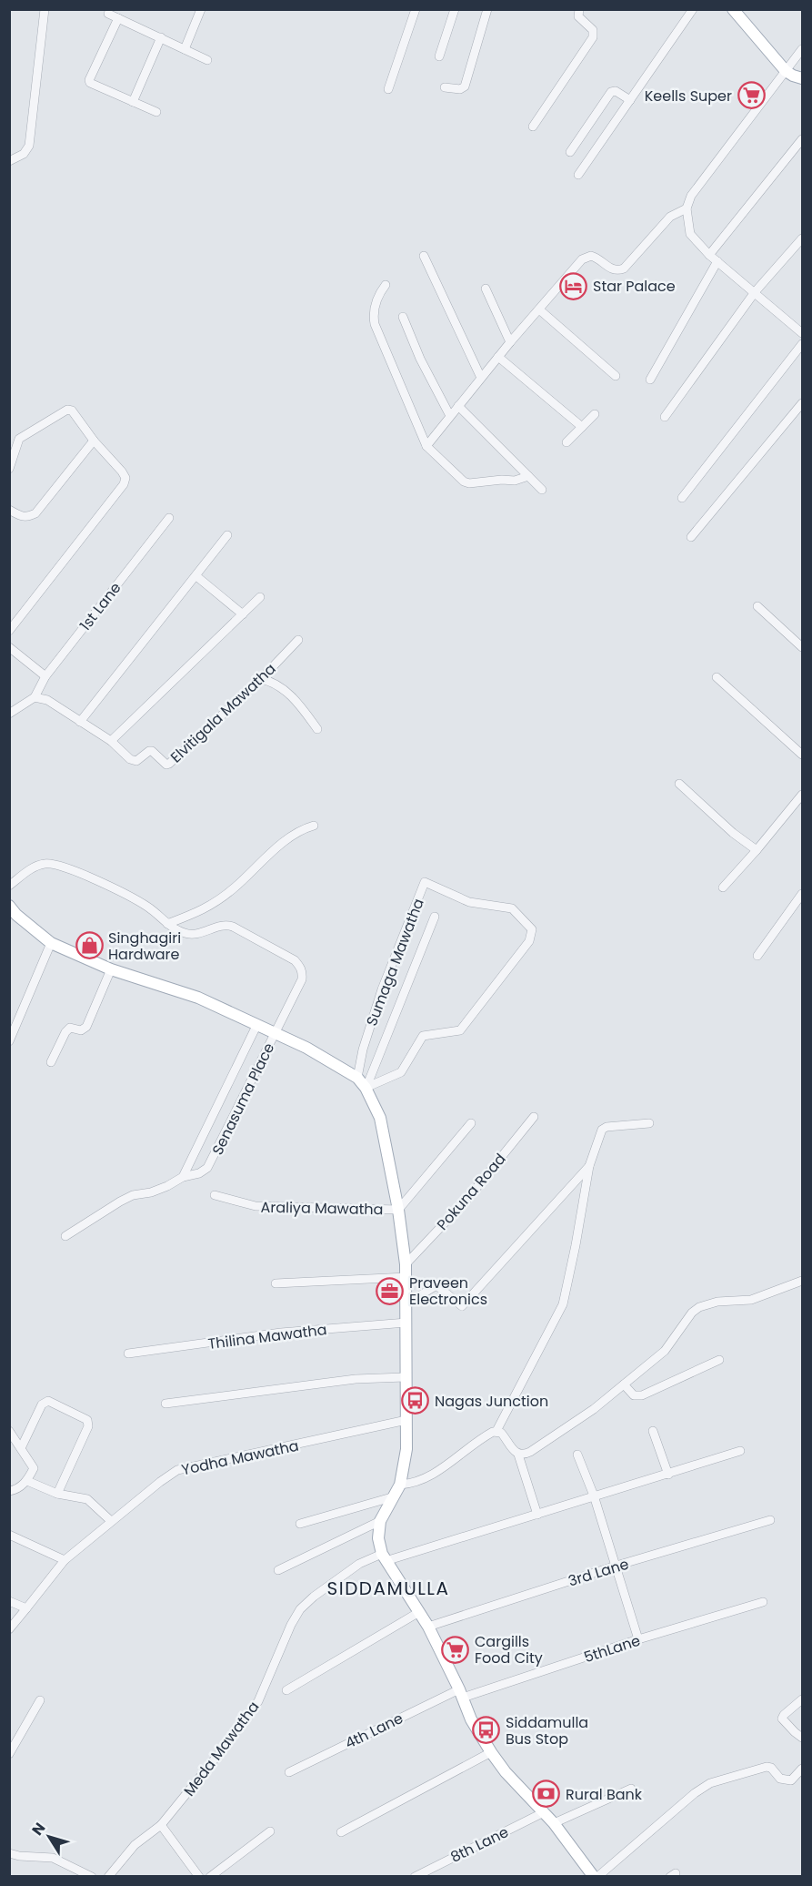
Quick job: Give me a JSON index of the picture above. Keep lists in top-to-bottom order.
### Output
{
  "streets": {
    "street": [
      "1st Lane",
      "Elvitigala Mawatha",
      "Sumaga Mawatha",
      "Senasuma Place",
      "Pokuna Road",
      "Araliya Mawatha",
      "Thilina Mawatha",
      "Yodha Mawatha",
      "3rd Lane",
      "5thLane",
      "4th Lane",
      "Meda Mawatha",
      "8th Lane"
    ]
  },
  "crossings": [
    ["1st Lane", "Elvitigala Mawatha"],
    ["5thLane", "4th Lane"]
  ],
  "districts": ["SIDDAMULLA"],
  "places": {
    "supermarket": ["Keells Super", "Cargills Food City"],
    "hotel": ["Star Palace"],
    "shop": ["Singhagiri Hardware"],
    "office": ["Praveen Electronics"],
    "bus stop": ["Nagas Junction", "Siddamulla Bus Stop"],
    "bank": ["Rural Bank"]
  },
  "north": "top left"
}
